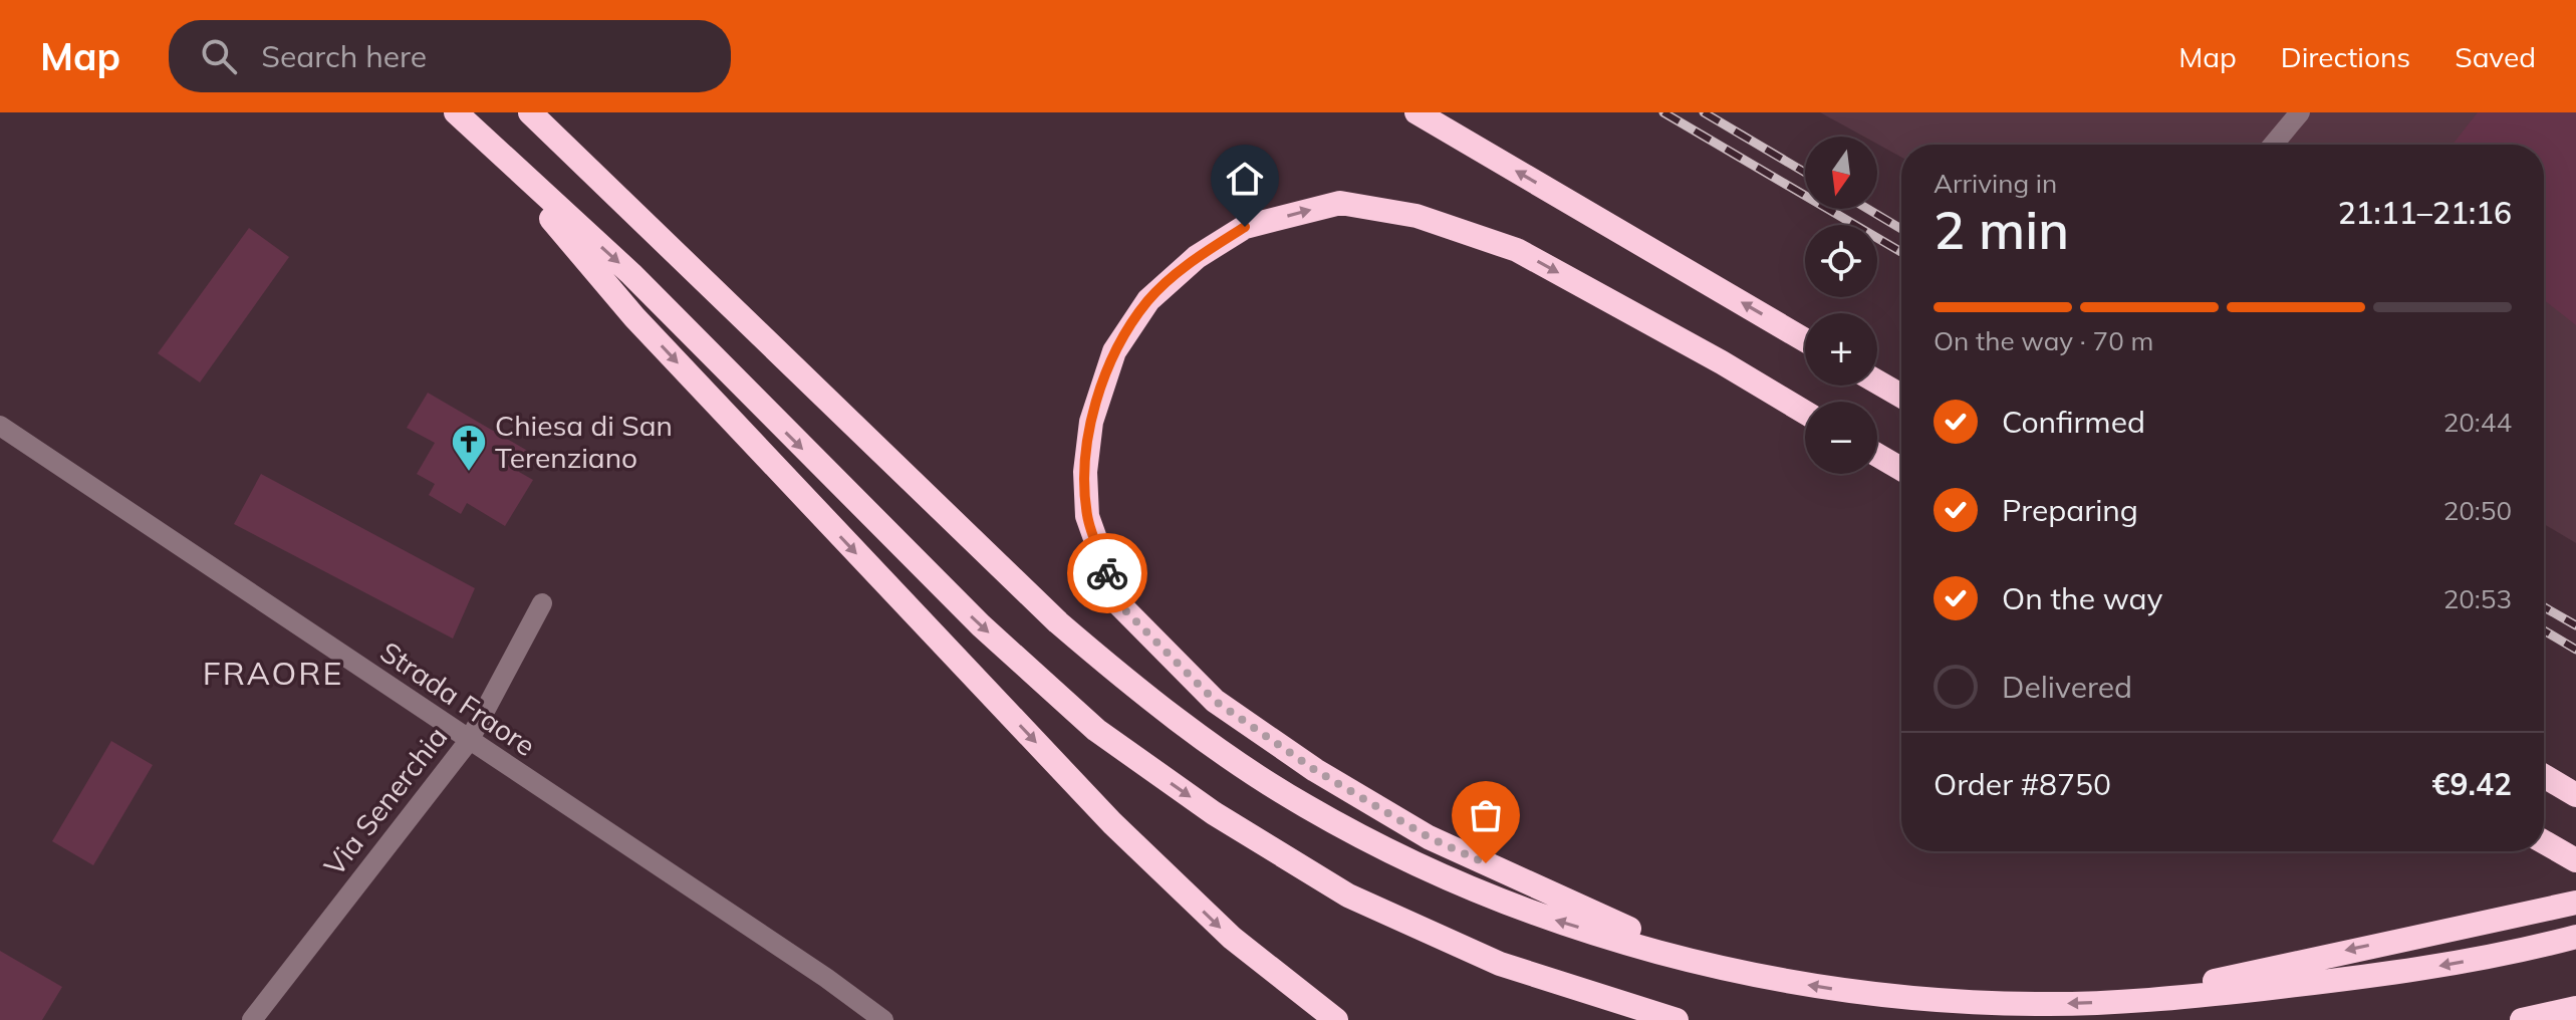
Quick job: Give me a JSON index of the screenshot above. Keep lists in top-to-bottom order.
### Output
{
  "streets": {
    "street": ["Strada Fraore", "Via Senerchia"]
  },
  "crossings": [
    ["Strada Fraore", "Via Senerchia"]
  ],
  "districts": ["FRAORE"],
  "places": {
    "church": ["Chiesa di San Terenziano"]
  },
  "north": "bottom",
  "page": {
    "header": "Map",
    "search": "Search here",
    "nav": ["Map", "Directions", "Saved"],
    "map_buttons": ["+", "−"],
    "heading": ["2 min", "Arriving in", "21:11–21:16"],
    "panel": ["Order #8750", "€9.42"],
    "bar": "On the way · 70 m",
    "list": [
      ["Confirmed", "20:44"],
      ["Preparing", "20:50"],
      ["On the way", "20:53"],
      "Delivered"
    ]
  }
}
